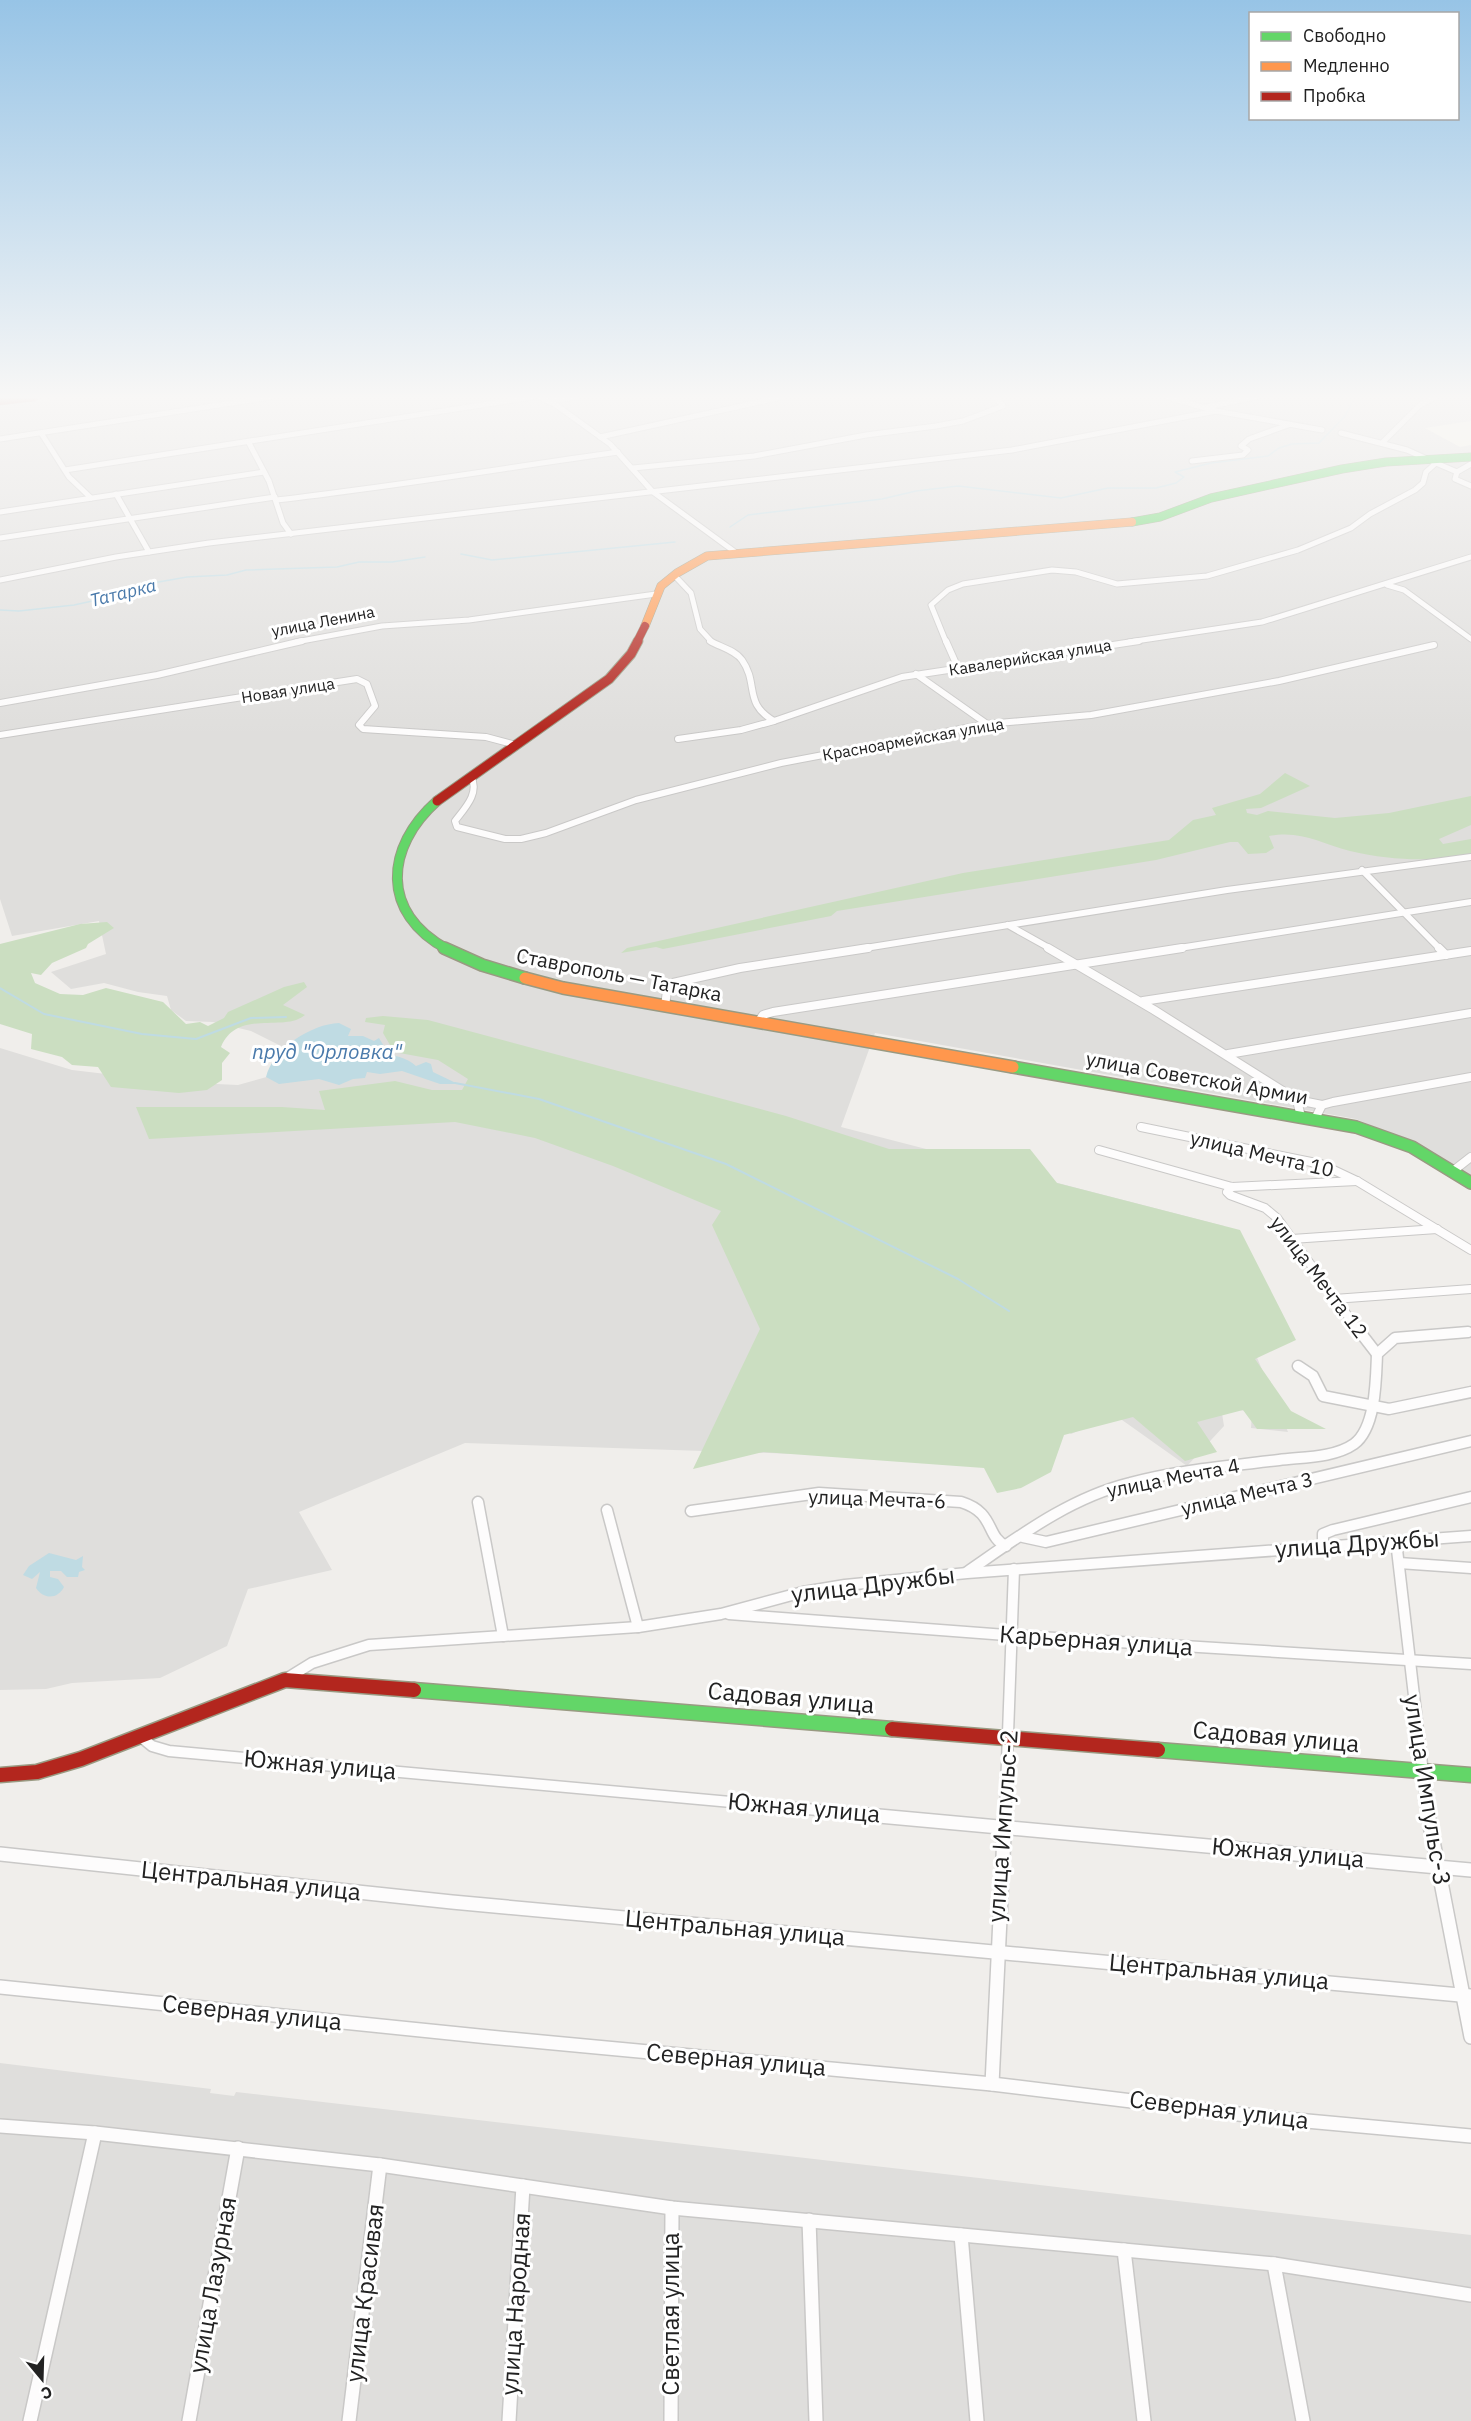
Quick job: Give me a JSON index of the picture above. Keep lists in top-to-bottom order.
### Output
{
  "streets": {
    "main road": ["Ставрополь — Татарка", "улица Советской Армии", "Садовая улица"],
    "street": [
      "улица Ленина",
      "Кавалерийская улица",
      "Новая улица",
      "Красноармейская улица",
      "улица Мечта 10",
      "улица Мечта 12",
      "улица Мечта 4",
      "улица Мечта 3",
      "улица Мечта-6",
      "улица Дружбы",
      "Карьерная улица",
      "Южная улица",
      "улица Импульс-3",
      "улица Импульс-2",
      "Центральная улица",
      "Северная улица",
      "улица Лазурная",
      "улица Красивая",
      "улица Народная",
      "Светлая улица"
    ]
  },
  "crossings": [
    ["улица Ленина", "Ставрополь — Татарка"],
    ["Новая улица", "Ставрополь — Татарка"],
    ["Красноармейская улица", "Ставрополь — Татарка"],
    ["Ставрополь — Татарка", "улица Советской Армии"],
    ["улица Мечта 12", "улица Мечта 4"],
    ["улица Мечта 4", "улица Мечта 3"],
    ["улица Мечта 4", "улица Мечта-6"],
    ["улица Мечта 4", "улица Дружбы"],
    ["улица Дружбы", "Карьерная улица"],
    ["улица Дружбы", "Садовая улица"],
    ["улица Дружбы", "улица Импульс-3"],
    ["улица Дружбы", "улица Импульс-2"],
    ["Карьерная улица", "улица Импульс-3"],
    ["Карьерная улица", "улица Импульс-2"],
    ["Садовая улица", "Южная улица"],
    ["Садовая улица", "улица Импульс-3"],
    ["Садовая улица", "улица Импульс-2"],
    ["Южная улица", "улица Импульс-3"],
    ["Южная улица", "улица Импульс-2"],
    ["улица Импульс-3", "Центральная улица"],
    ["улица Импульс-2", "Центральная улица"],
    ["улица Импульс-2", "Северная улица"]
  ],
  "water": ["Татарка", "пруд \"Орловка\""],
  "legend": ["Свободно", "Медленно", "Пробка"],
  "north": "bottom"
}
